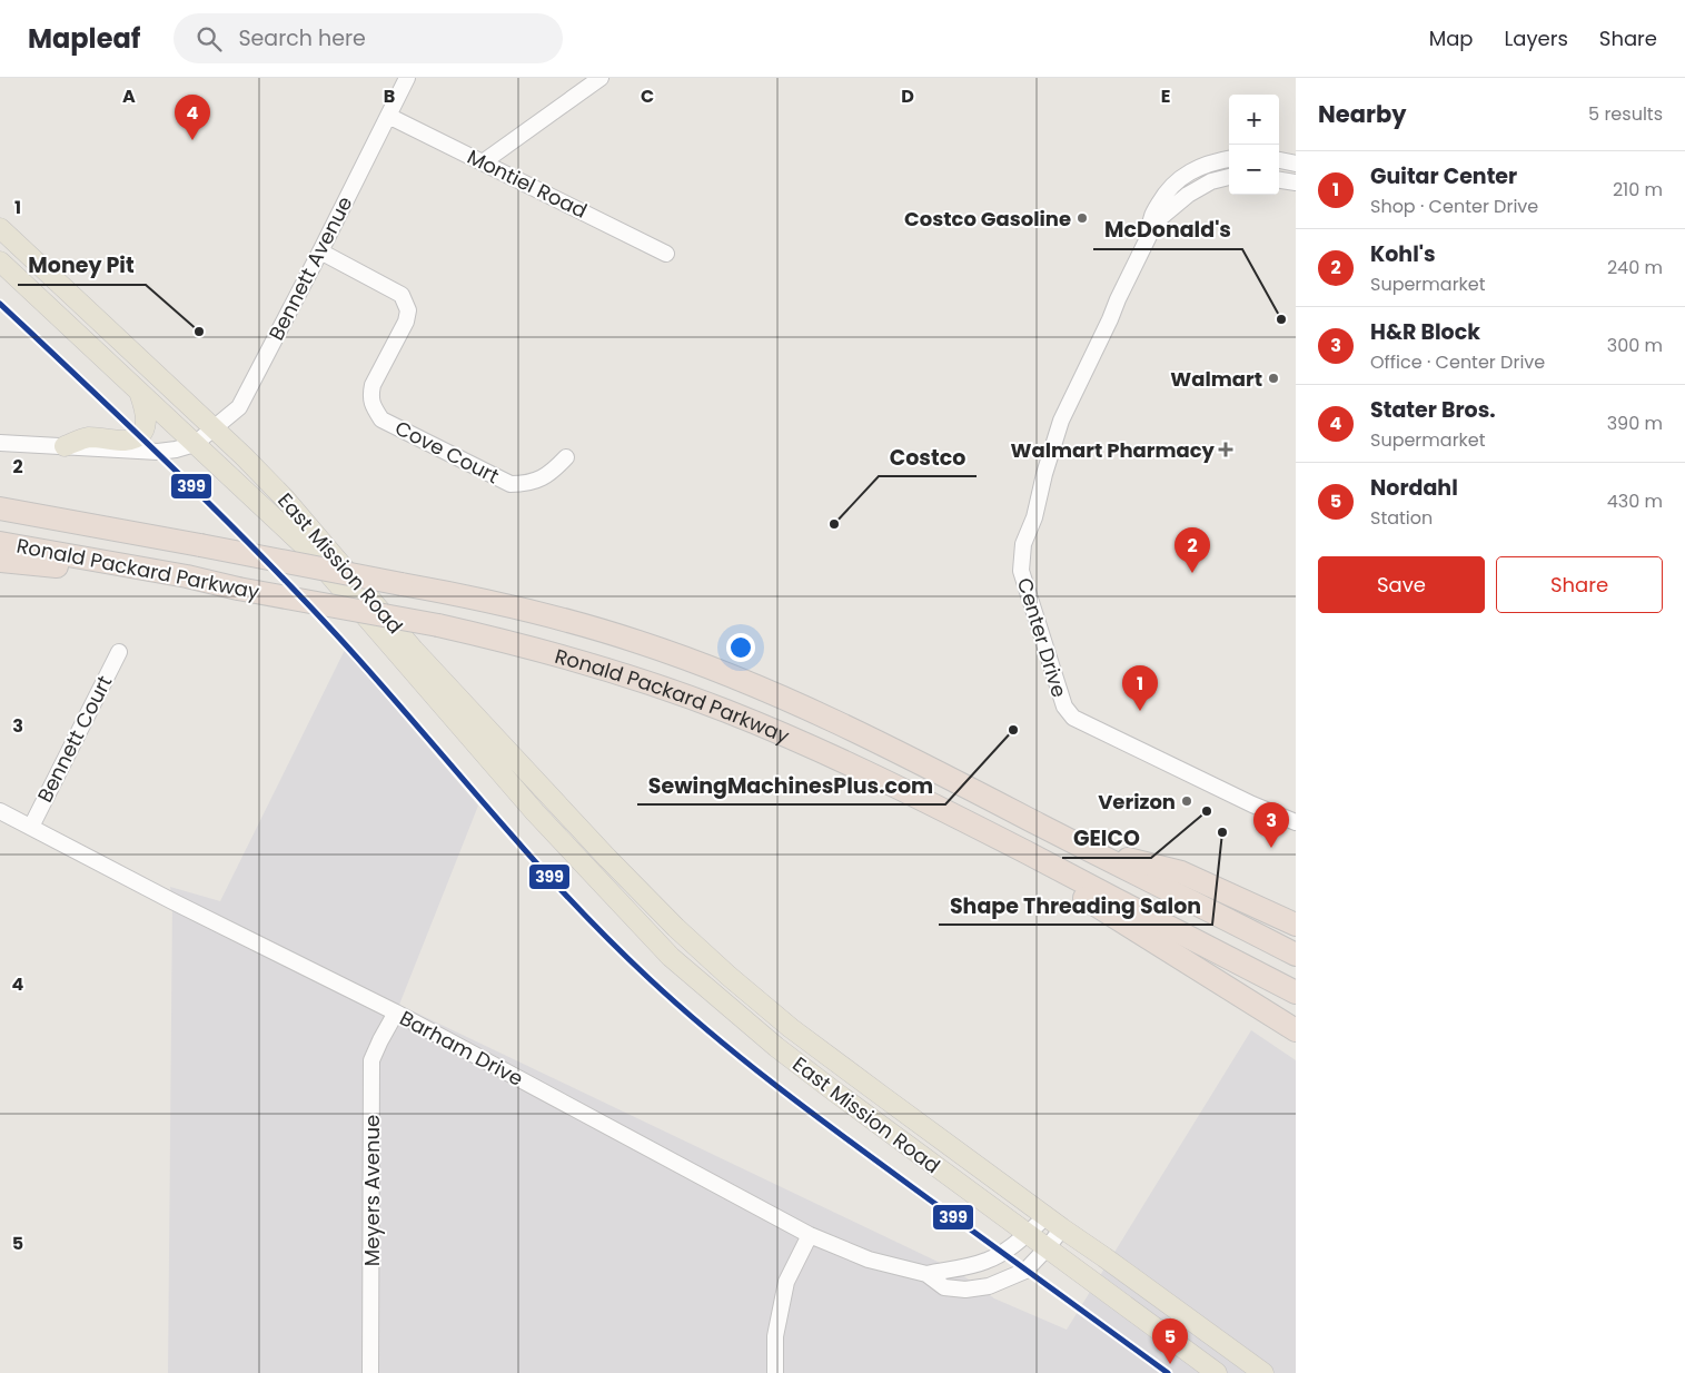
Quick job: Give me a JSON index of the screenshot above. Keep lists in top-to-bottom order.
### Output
{
  "streets": {
    "highway": ["Ronald Packard Parkway"],
    "main road": ["East Mission Road"],
    "street": [
      "Montiel Road",
      "Bennett Avenue",
      "Cove Court",
      "Center Drive",
      "Bennett Court",
      "Barham Drive",
      "Meyers Avenue"
    ]
  },
  "crossings": [
    ["Montiel Road", "Bennett Avenue"],
    ["Bennett Avenue", "Cove Court"],
    ["Bennett Avenue", "East Mission Road"],
    ["East Mission Road", "Barham Drive"],
    ["Bennett Court", "Barham Drive"],
    ["Barham Drive", "Meyers Avenue"]
  ],
  "places": {
    "other": [
      "Costco Gasoline",
      "McDonald's",
      "Money Pit",
      "Walmart",
      "Costco",
      "SewingMachinesPlus.com",
      "Verizon",
      "GEICO",
      "Shape Threading Salon"
    ],
    "health": ["Walmart Pharmacy"]
  },
  "lines": ["transit line 399"],
  "page": {
    "header": "Mapleaf",
    "search": "Search here",
    "nav": ["Map", "Layers", "Share"],
    "heading": ["Nearby", "5 results"],
    "map_buttons": ["+", "−"],
    "pins": [
      "4",
      "2",
      "1",
      "3",
      "5"
    ],
    "list": [
      {
        "mark": "1",
        "name": "Guitar Center",
        "note": "Shop · Center Drive",
        "value": "210 m"
      },
      {
        "mark": "2",
        "name": "Kohl's",
        "note": "Supermarket",
        "value": "240 m"
      },
      {
        "mark": "3",
        "name": "H&R Block",
        "note": "Office · Center Drive",
        "value": "300 m"
      },
      {
        "mark": "4",
        "name": "Stater Bros.",
        "note": "Supermarket",
        "value": "390 m"
      },
      {
        "mark": "5",
        "name": "Nordahl",
        "note": "Station",
        "value": "430 m"
      }
    ],
    "buttons": ["Save", "Share"]
  },
  "grid": {
    "columns": [
      "A",
      "B",
      "C",
      "D",
      "E"
    ],
    "rows": [
      "1",
      "2",
      "3",
      "4",
      "5"
    ]
  }
}
